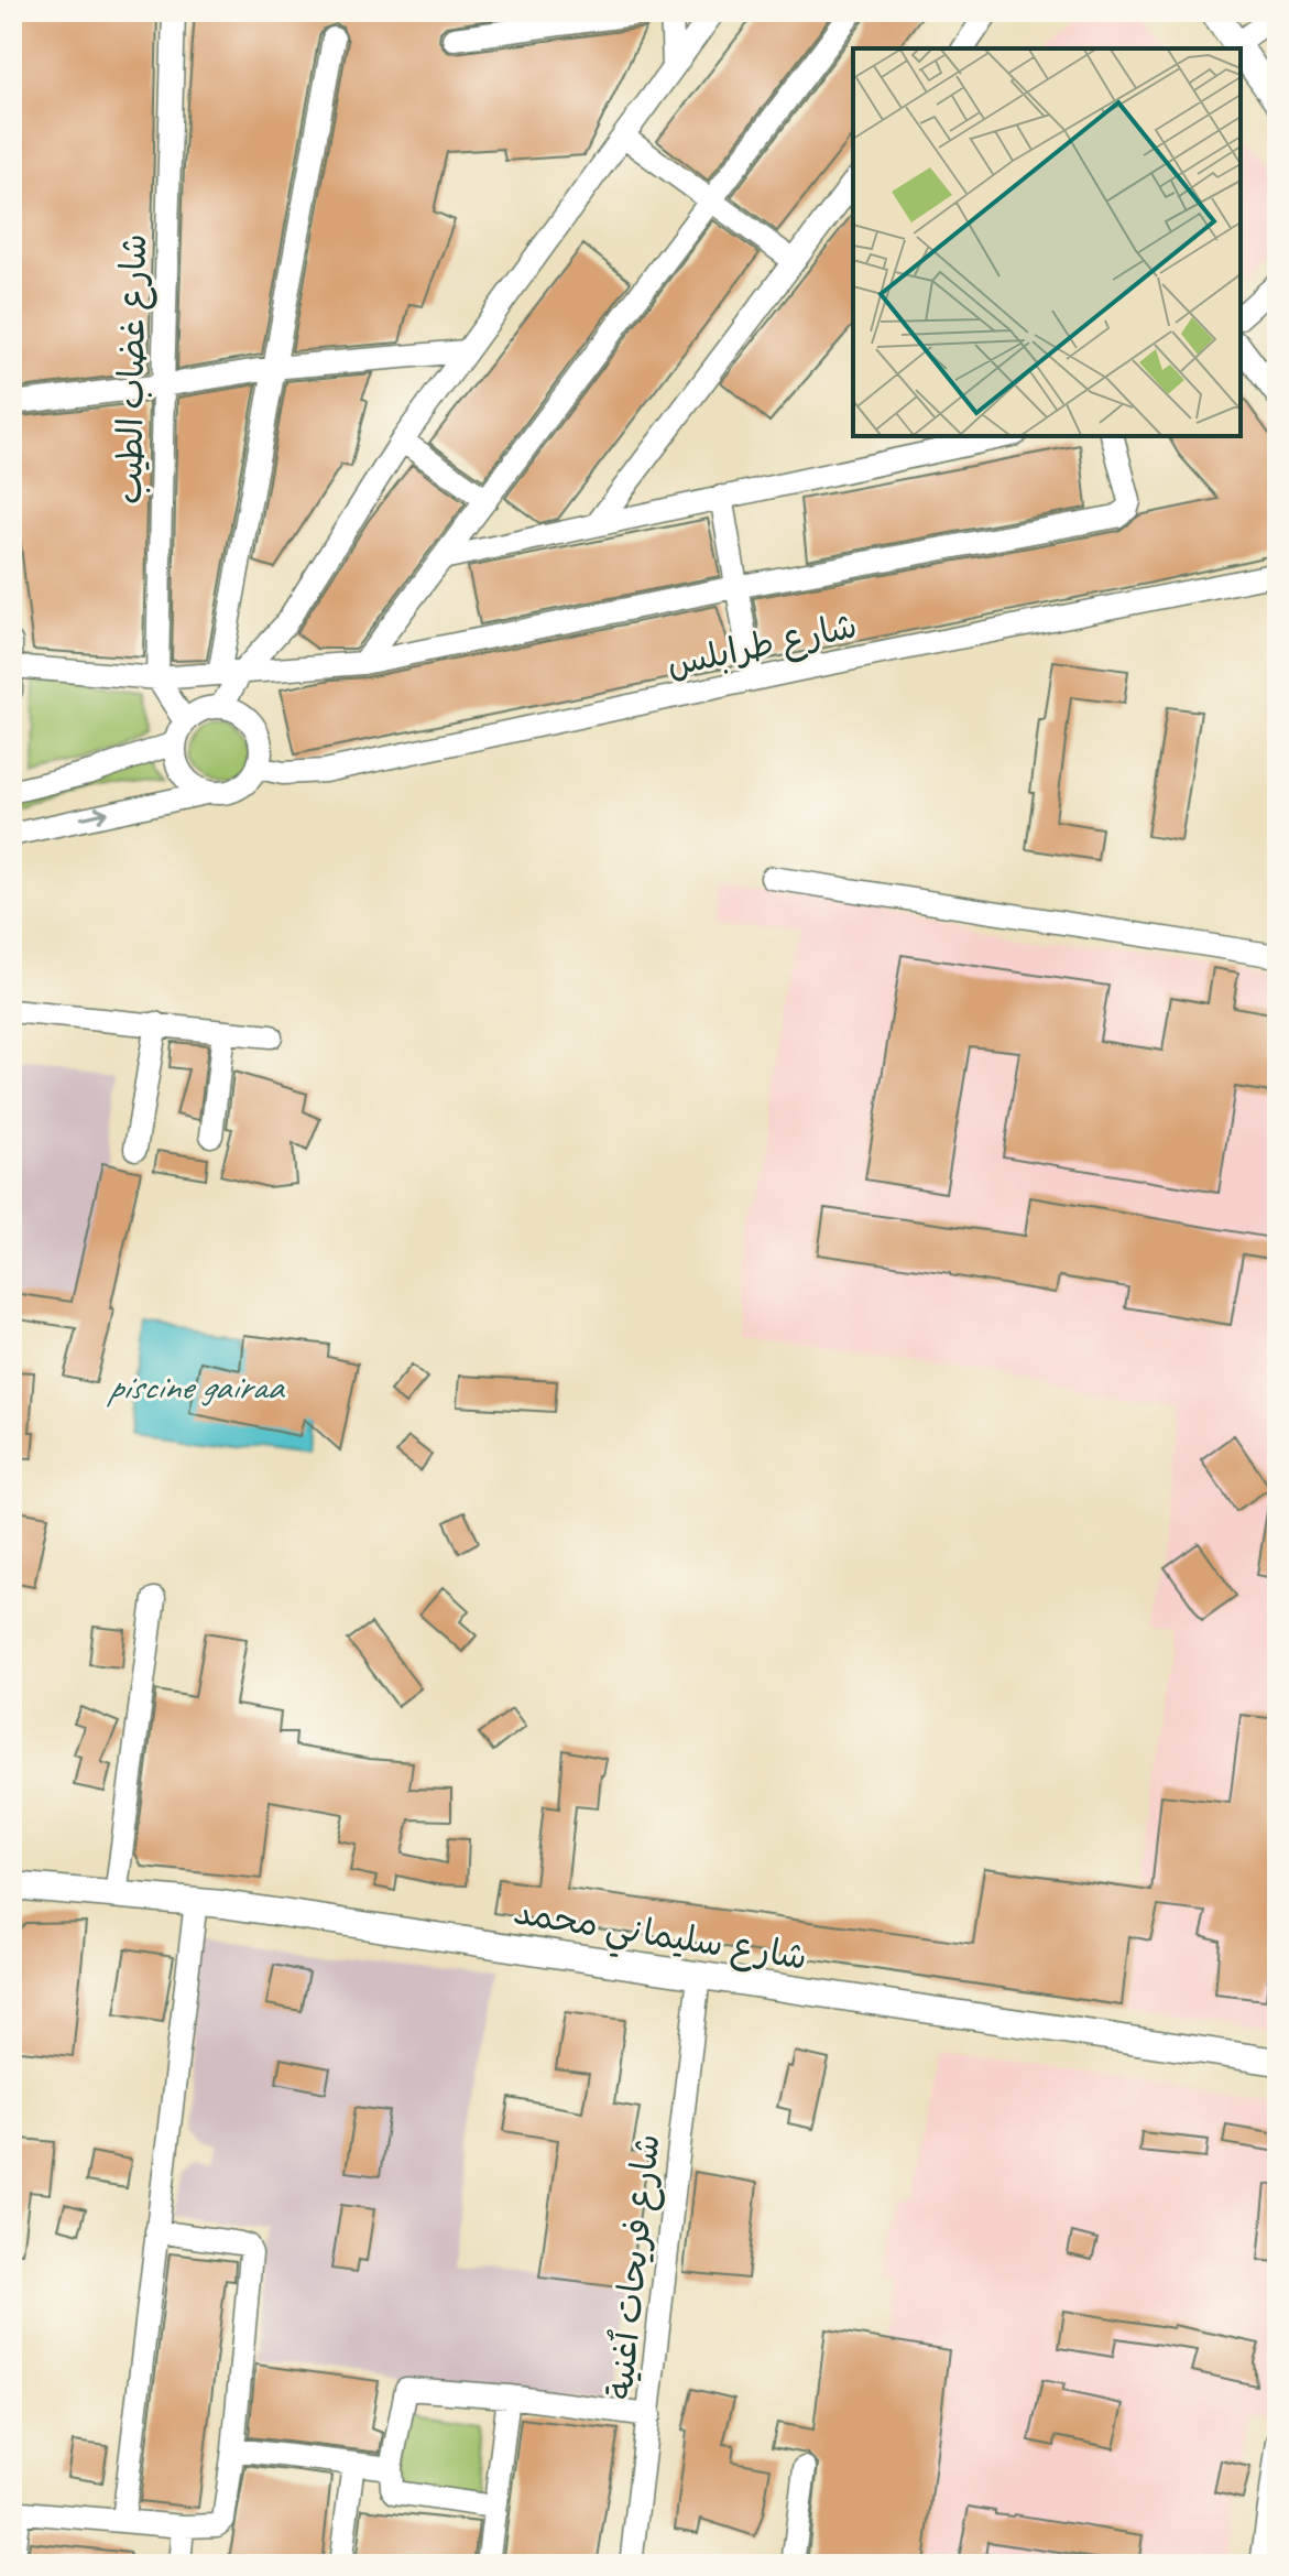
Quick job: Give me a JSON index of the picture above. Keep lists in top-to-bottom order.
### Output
{
  "streets": {
    "street": [
      "شارع غضاب الطيب",
      "شارع طرابلس",
      "شارع سليماني محمد",
      "شارع فريحات ٱغنية"
    ]
  },
  "crossings": [
    ["شارع سليماني محمد", "شارع فريحات ٱغنية"]
  ],
  "water": ["piscine gairaa"]
}
